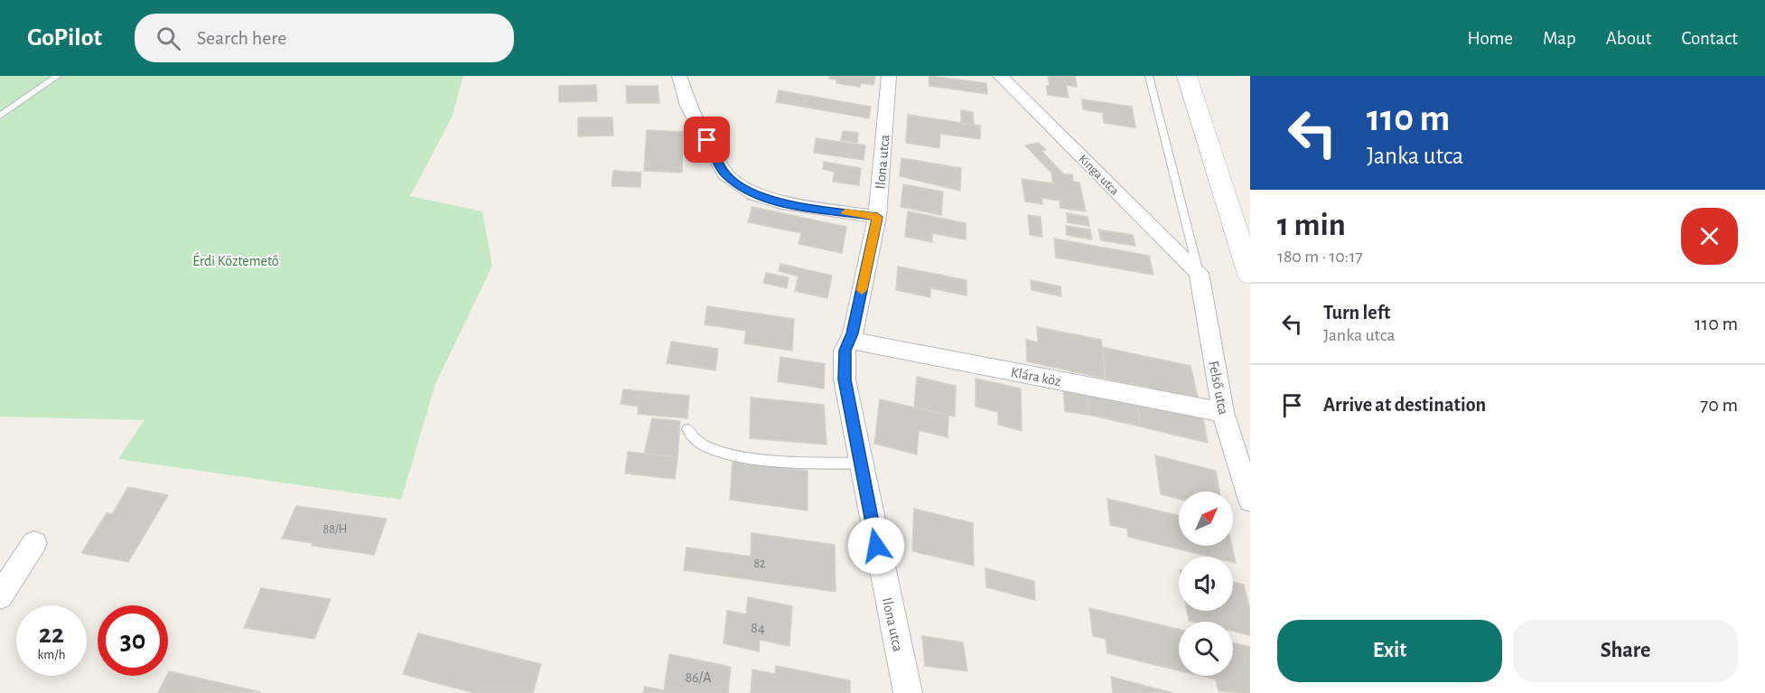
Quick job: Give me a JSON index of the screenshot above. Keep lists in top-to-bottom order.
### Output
{
  "streets": {
    "street": [
      "Ilona utca",
      "Kinga utca",
      "Klára köz",
      "Felső utca"
    ]
  },
  "crossings": [
    ["Ilona utca", "Klára köz"],
    ["Kinga utca", "Felső utca"],
    ["Klára köz", "Felső utca"]
  ],
  "parks": ["Érdi Köztemető"],
  "house_numbers": [
    "88/H",
    "82",
    "84",
    "86/A"
  ],
  "north": "top right",
  "page": {
    "header": "GoPilot",
    "search": "Search here",
    "nav": [
      "Home",
      "Map",
      "About",
      "Contact"
    ],
    "turn": ["110 m", "Janka utca"],
    "heading": ["1 min", "180 m · 10:17"],
    "list": [
      {
        "name": "Turn left",
        "note": "Janka utca",
        "value": "110 m"
      },
      {
        "name": "Arrive at destination",
        "value": "70 m"
      }
    ],
    "speed": "22 km/h",
    "limit": "30",
    "buttons": ["Exit", "Share"]
  }
}
